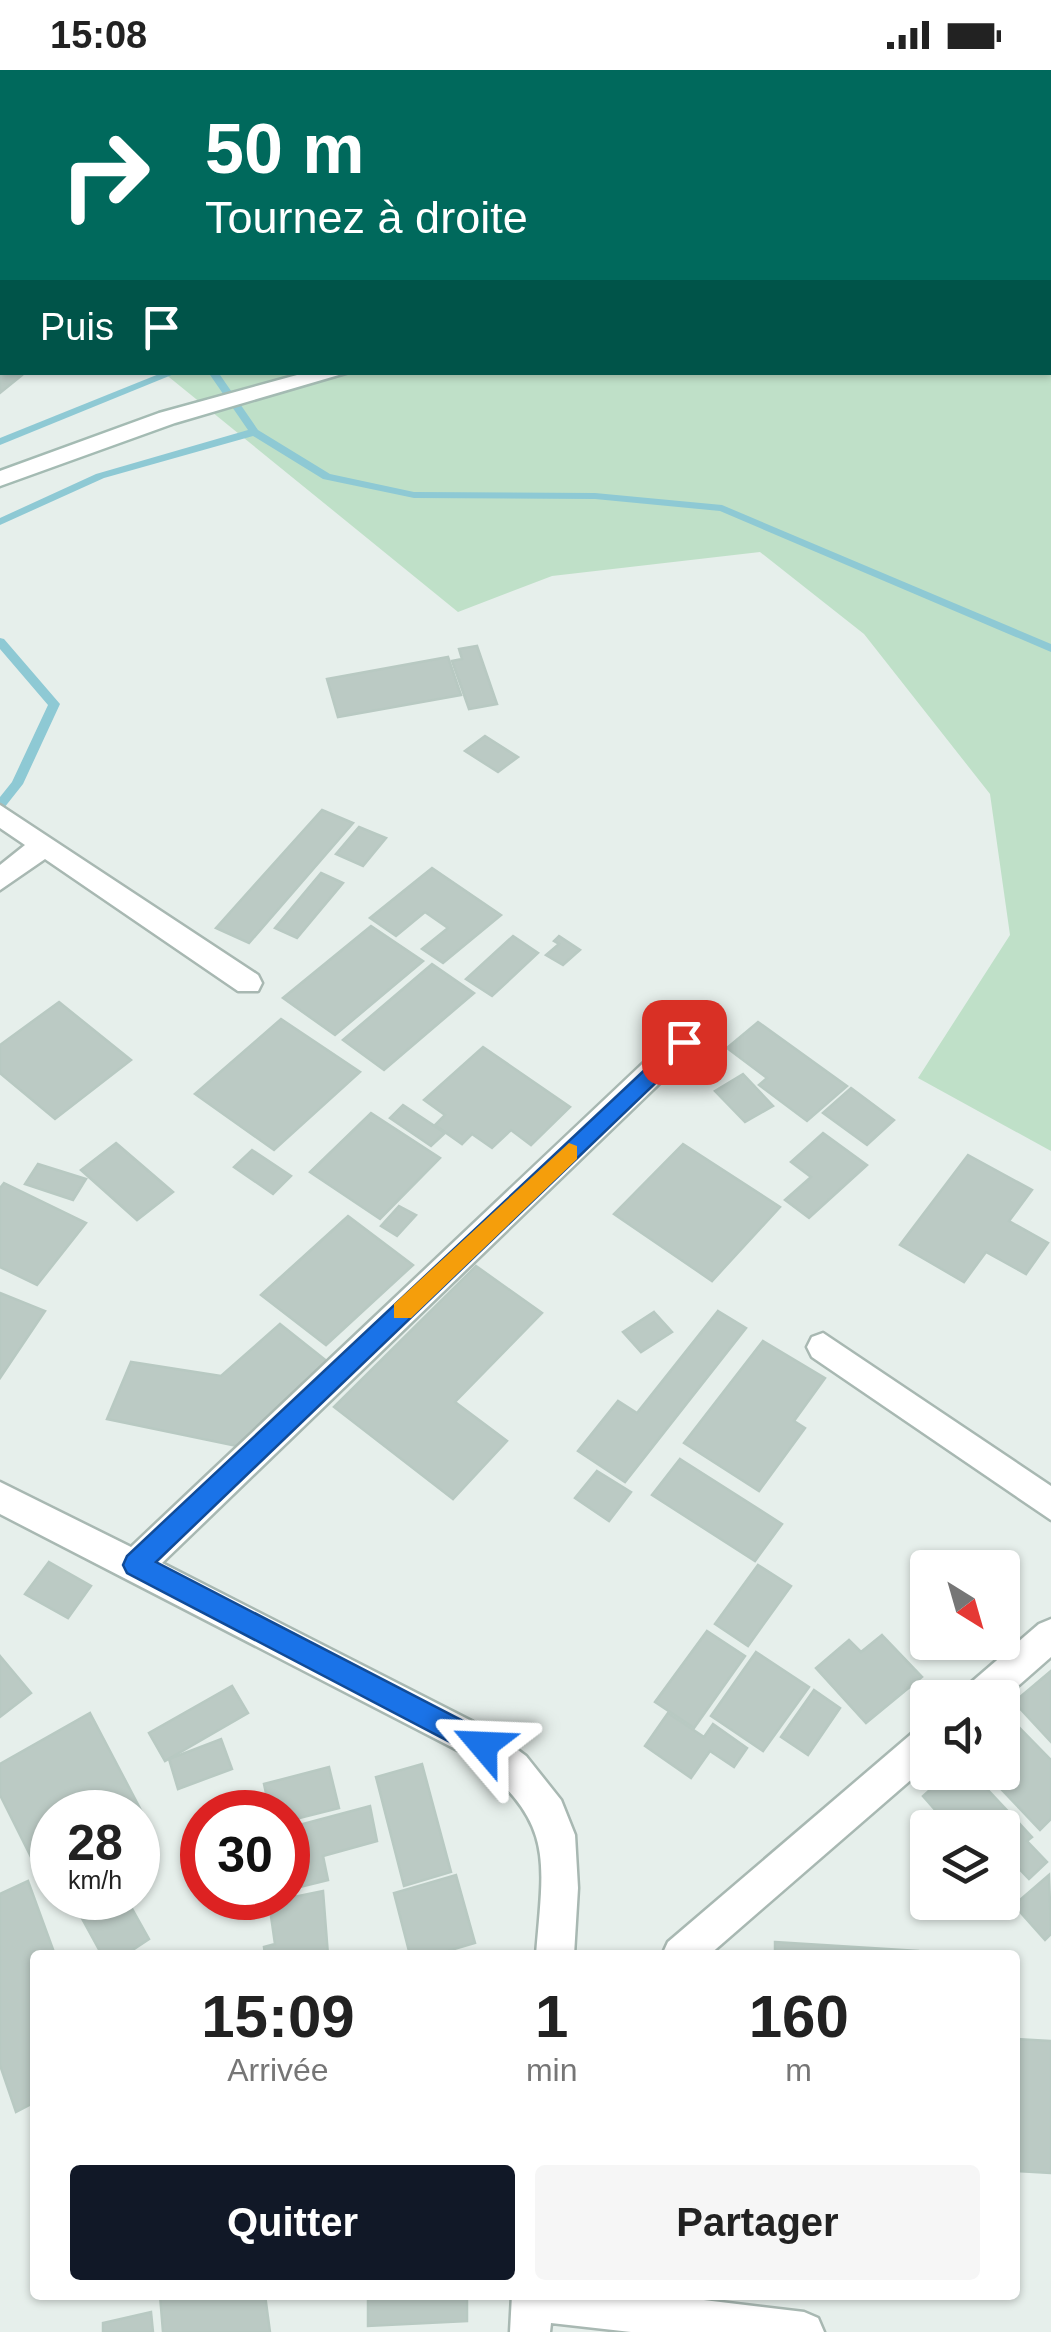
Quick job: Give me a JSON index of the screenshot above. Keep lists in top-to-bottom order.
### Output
{
  "north": "bottom right",
  "page": {
    "status": "15:08",
    "turn": ["50 m", "Tournez à droite"],
    "then": "Puis",
    "speed": "28 km/h",
    "limit": "30",
    "eta": [
      "15:09",
      "Arrivée",
      "1",
      "min",
      "160",
      "m"
    ],
    "buttons": ["Quitter", "Partager"]
  }
}
